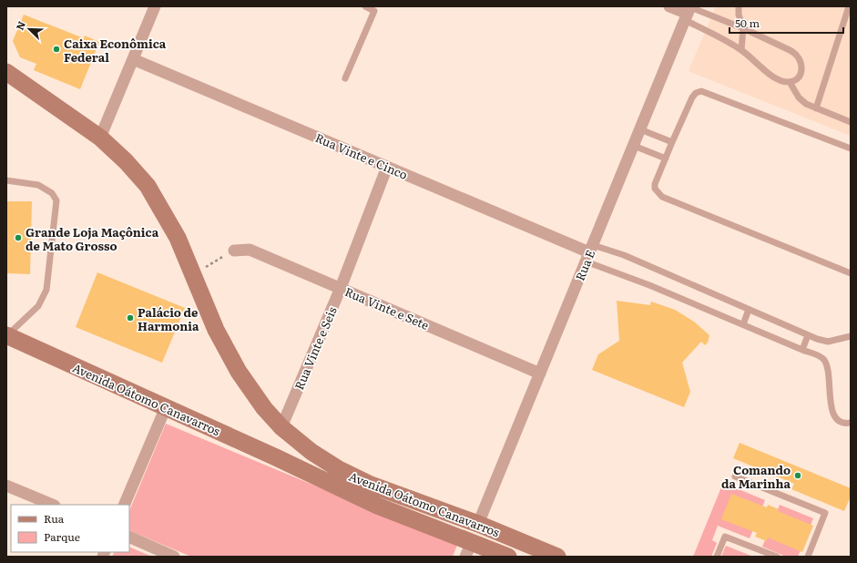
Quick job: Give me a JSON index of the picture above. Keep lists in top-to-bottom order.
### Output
{
  "streets": {
    "main road": ["Avenida Oátomo Canavarros"],
    "street": [
      "Rua Vinte e Cinco",
      "Rua E",
      "Rua Vinte e Sete",
      "Rua Vinte e Seis"
    ]
  },
  "crossings": [
    ["Rua Vinte e Cinco", "Rua E"],
    ["Rua Vinte e Cinco", "Rua Vinte e Seis"],
    ["Rua E", "Rua Vinte e Sete"],
    ["Rua E", "Avenida Oátomo Canavarros"],
    ["Rua Vinte e Sete", "Rua Vinte e Seis"],
    ["Rua Vinte e Seis", "Avenida Oátomo Canavarros"]
  ],
  "places": [
    "Caixa Econômica Federal",
    "Grande Loja Maçônica de Mato Grosso",
    "Palácio de Harmonia",
    "Comando da Marinha"
  ],
  "legend": ["Rua", "Parque"],
  "scale_bar": "50 m",
  "north": "top left"
}
